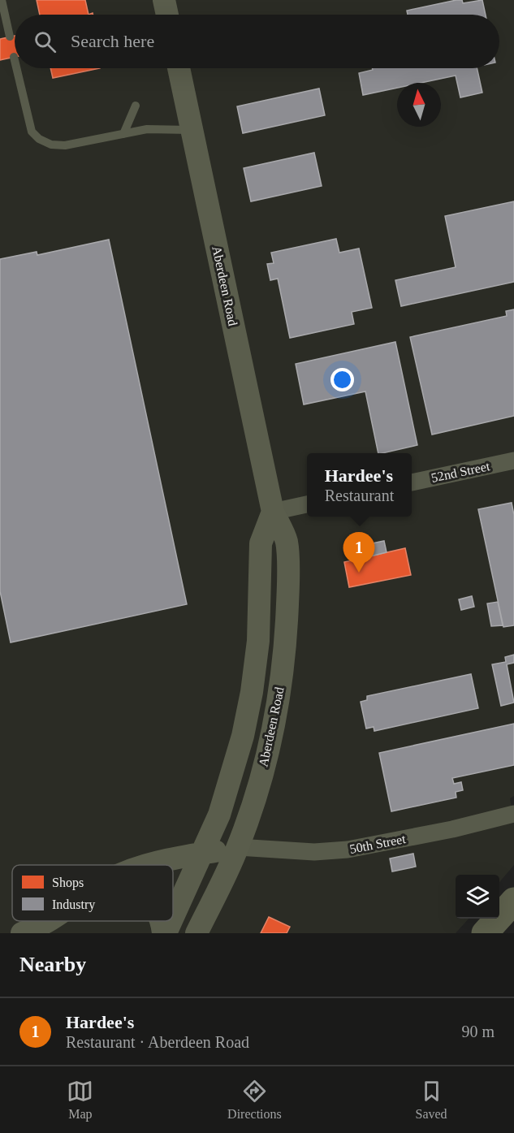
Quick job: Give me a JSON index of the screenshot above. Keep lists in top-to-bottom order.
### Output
{
  "streets": {
    "main road": ["Aberdeen Road"],
    "street": ["52nd Street", "50th Street"]
  },
  "crossings": [
    ["Aberdeen Road", "50th Street"]
  ],
  "legend": ["Shops", "Industry"],
  "north": "top",
  "page": {
    "search": "Search here",
    "popup": ["Hardee's", "Restaurant"],
    "pins": "1",
    "heading": "Nearby",
    "list": [
      {
        "mark": "1",
        "name": "Hardee's",
        "note": "Restaurant · Aberdeen Road",
        "value": "90 m"
      }
    ],
    "nav": ["Map", "Directions", "Saved"]
  }
}
